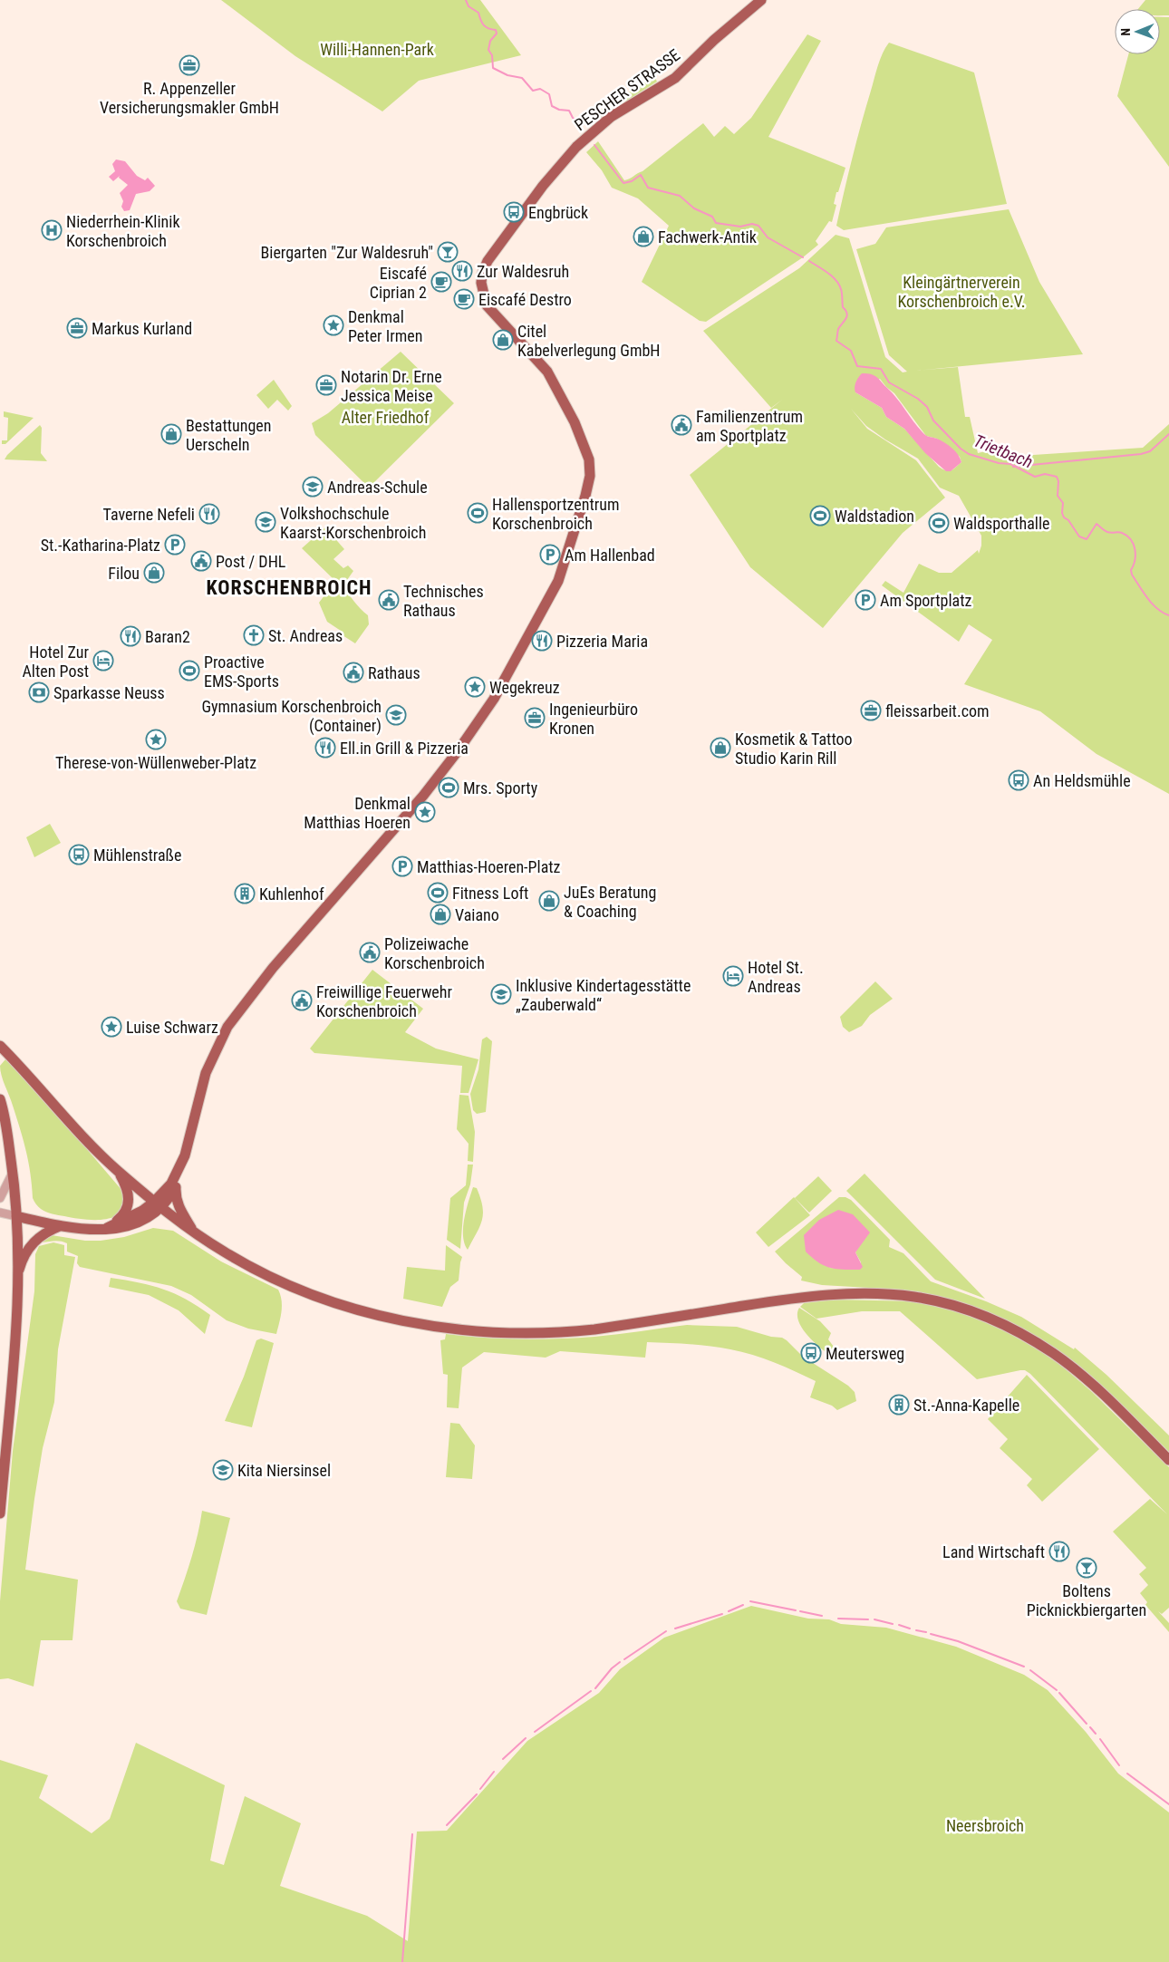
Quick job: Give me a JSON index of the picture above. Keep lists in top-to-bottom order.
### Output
{
  "streets": {
    "main road": ["PESCHER STRASSE"]
  },
  "districts": ["KORSCHENBROICH"],
  "water": ["Trietbach"],
  "parks": [
    "Willi-Hannen-Park",
    "Kleingärtnerverein Korschenbroich e.V.",
    "Alter Friedhof",
    "Neersbroich"
  ],
  "places": {
    "office": [
      "R. Appenzeller Versicherungsmakler GmbH",
      "Markus Kurland",
      "Notarin Dr. Erne Jessica Meise",
      "fleissarbeit.com",
      "Ingenieurbüro Kronen"
    ],
    "bus stop": [
      "Engbrück",
      "An Heldsmühle",
      "Mühlenstraße",
      "Meutersweg"
    ],
    "hospital": ["Niederrhein-Klinik Korschenbroich"],
    "shop": [
      "Fachwerk-Antik",
      "Citel Kabelverlegung GmbH",
      "Bestattungen Uerscheln",
      "Filou",
      "Kosmetik & Tattoo Studio Karin Rill",
      "JuEs Beratung & Coaching",
      "Vaiano"
    ],
    "bar": ["Biergarten \"Zur Waldesruh\"", "Boltens Picknickbiergarten"],
    "restaurant": [
      "Zur Waldesruh",
      "Taverne Nefeli",
      "Baran2",
      "Pizzeria Maria",
      "Ell.in Grill & Pizzeria",
      "Land Wirtschaft"
    ],
    "cafe": ["Eiscafé Ciprian 2", "Eiscafé Destro"],
    "place": [
      "Denkmal Peter Irmen",
      "Wegekreuz",
      "Therese-von-Wüllenweber-Platz",
      "Denkmal Matthias Hoeren",
      "Luise Schwarz"
    ],
    "public building": [
      "Familienzentrum am Sportplatz",
      "Post / DHL",
      "Technisches Rathaus",
      "Rathaus",
      "Polizeiwache Korschenbroich",
      "Freiwillige Feuerwehr Korschenbroich"
    ],
    "school or university": [
      "Andreas-Schule",
      "Volkshochschule Kaarst-Korschenbroich",
      "Gymnasium Korschenbroich (Container)",
      "Inklusive Kindertagesstätte „Zauberwald“",
      "Kita Niersinsel"
    ],
    "sports": [
      "Hallensportzentrum Korschenbroich",
      "Waldstadion",
      "Waldsporthalle",
      "Proactive EMS-Sports",
      "Mrs. Sporty",
      "Fitness Loft"
    ],
    "parking": [
      "St.-Katharina-Platz",
      "Am Hallenbad",
      "Am Sportplatz",
      "Matthias-Hoeren-Platz"
    ],
    "church": ["St. Andreas"],
    "hotel": ["Hotel Zur Alten Post", "Hotel St. Andreas"],
    "bank": ["Sparkasse Neuss"],
    "building": ["Kuhlenhof", "St.-Anna-Kapelle"]
  },
  "north": "left"
}
